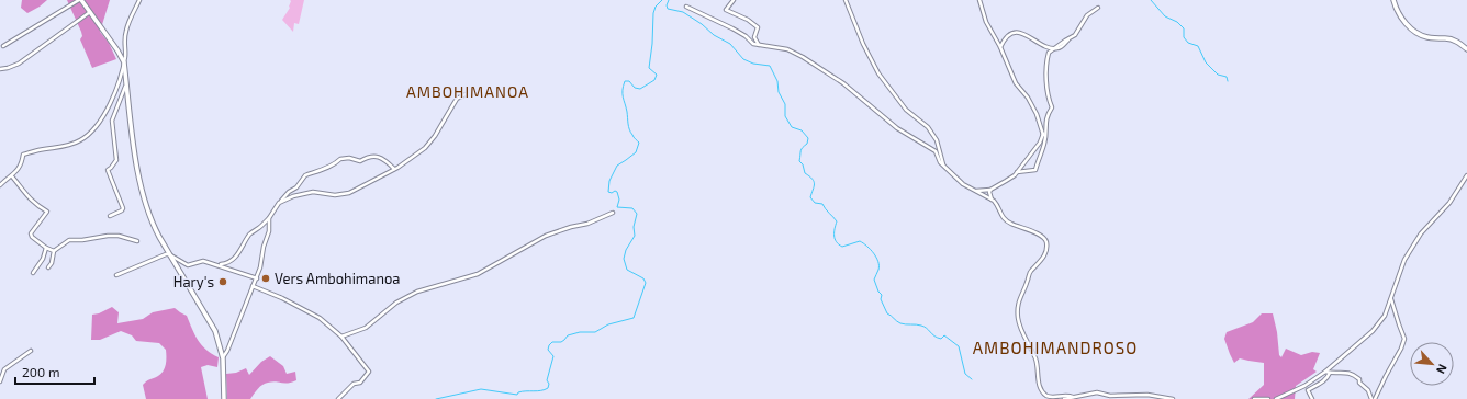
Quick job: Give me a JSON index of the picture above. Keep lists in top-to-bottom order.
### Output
{
  "districts": ["AMBOHIMANOA", "AMBOHIMANDROSO"],
  "places": ["Vers Ambohimanoa", "Hary's"],
  "scale_bar": "200 m",
  "north": "bottom right"
}
